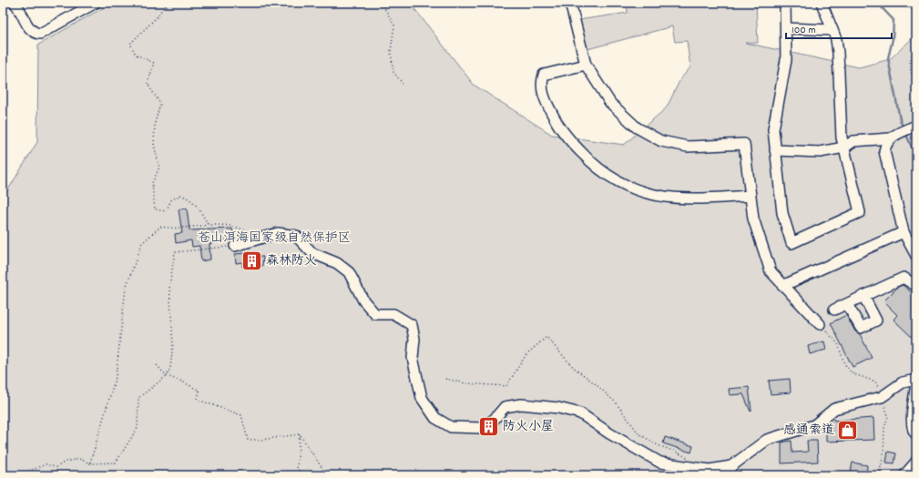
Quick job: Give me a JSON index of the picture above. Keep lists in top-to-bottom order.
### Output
{
  "parks": ["苍山洱海国家级自然保护区"],
  "places": {
    "building": ["森林防火", "防火小屋"],
    "shop": ["感通索道"]
  },
  "scale_bar": "100 m"
}
